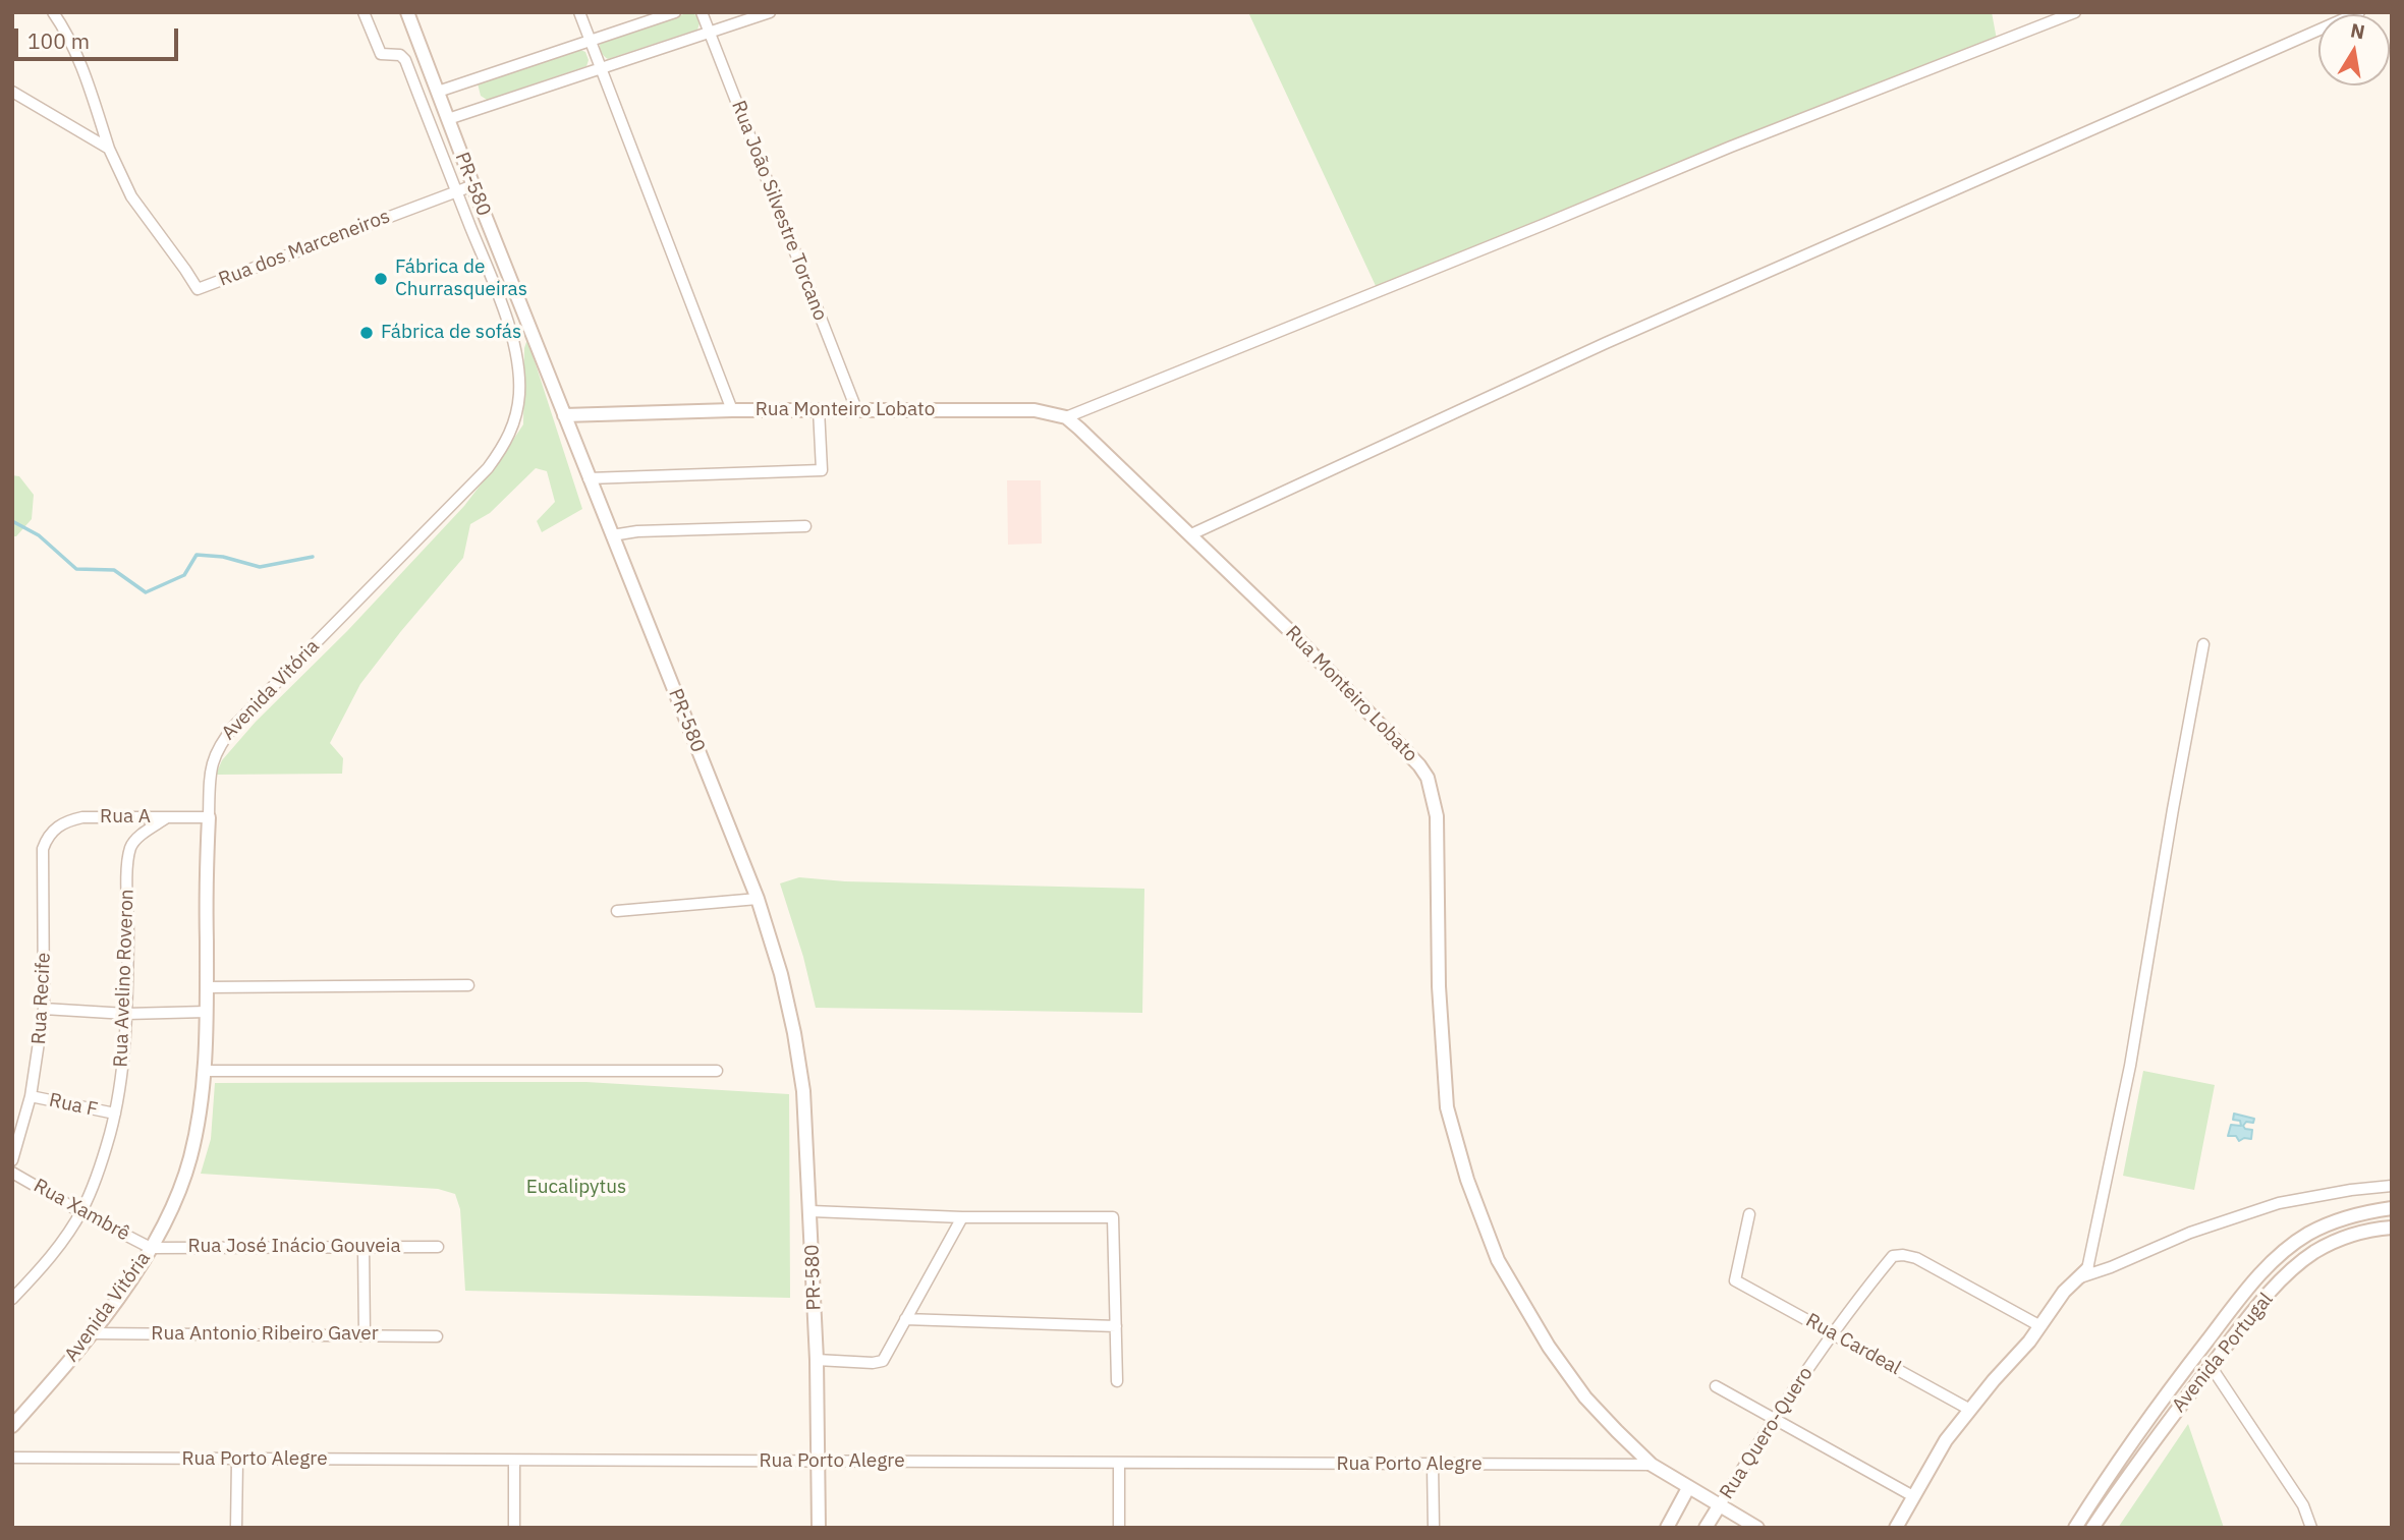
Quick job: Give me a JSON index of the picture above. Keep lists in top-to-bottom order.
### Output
{
  "streets": {
    "street": [
      "PR-580",
      "Rua João Silvestre Torcano",
      "Rua dos Marceneiros",
      "Rua Monteiro Lobato",
      "Avenida Vitória",
      "Rua A",
      "Rua Avelino Roveron",
      "Rua Recife",
      "Rua F",
      "Rua Xambrê",
      "Rua José Inácio Gouveia",
      "Rua Antonio Ribeiro Gaver",
      "Rua Cardeal",
      "Avenida Portugal",
      "Rua Quero-Quero",
      "Rua Porto Alegre"
    ]
  },
  "crossings": [
    ["PR-580", "Rua dos Marceneiros"],
    ["PR-580", "Rua Monteiro Lobato"],
    ["PR-580", "Rua Porto Alegre"],
    ["Rua João Silvestre Torcano", "Rua Monteiro Lobato"],
    ["Rua dos Marceneiros", "Avenida Vitória"],
    ["Rua Monteiro Lobato", "Rua Quero-Quero"],
    ["Rua Monteiro Lobato", "Rua Porto Alegre"],
    ["Avenida Vitória", "Rua A"],
    ["Avenida Vitória", "Rua Xambrê"],
    ["Avenida Vitória", "Rua José Inácio Gouveia"],
    ["Avenida Vitória", "Rua Antonio Ribeiro Gaver"],
    ["Rua A", "Rua Avelino Roveron"],
    ["Rua A", "Rua Recife"],
    ["Rua Avelino Roveron", "Rua F"],
    ["Rua Avelino Roveron", "Rua Xambrê"],
    ["Rua Recife", "Rua F"],
    ["Rua Xambrê", "Rua José Inácio Gouveia"],
    ["Rua Cardeal", "Rua Quero-Quero"]
  ],
  "parks": ["Eucalipytus"],
  "places": ["Fábrica de Churrasqueiras", "Fábrica de sofás"],
  "scale_bar": "100 m",
  "north": "top"
}
